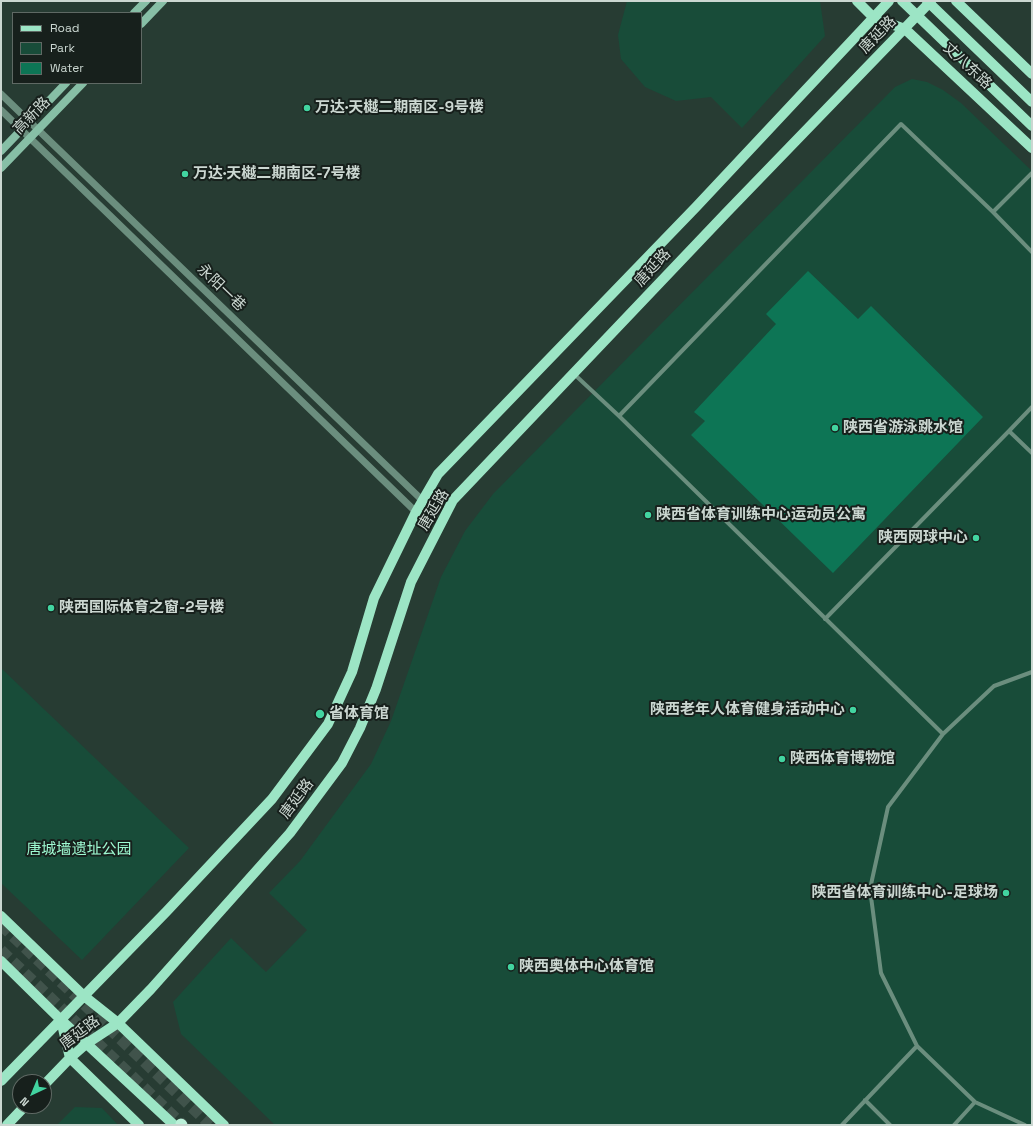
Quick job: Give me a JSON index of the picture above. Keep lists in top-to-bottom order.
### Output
{
  "streets": {
    "main road": ["唐延路", "丈八东路", "高新路"],
    "street": ["永阳一巷"]
  },
  "crossings": [
    ["唐延路", "丈八东路"],
    ["唐延路", "永阳一巷"],
    ["高新路", "永阳一巷"]
  ],
  "parks": ["唐城墙遗址公园"],
  "places": [
    "万达·天樾二期南区-9号楼",
    "万达·天樾二期南区-7号楼",
    "陕西省游泳跳水馆",
    "陕西省体育训练中心运动员公寓",
    "陕西网球中心",
    "陕西国际体育之窗-2号楼",
    "陕西老年人体育健身活动中心",
    "省体育馆",
    "陕西体育博物馆",
    "陕西省体育训练中心-足球场",
    "陕西奥体中心体育馆"
  ],
  "legend": ["Road", "Park", "Water"],
  "north": "bottom left"
}
